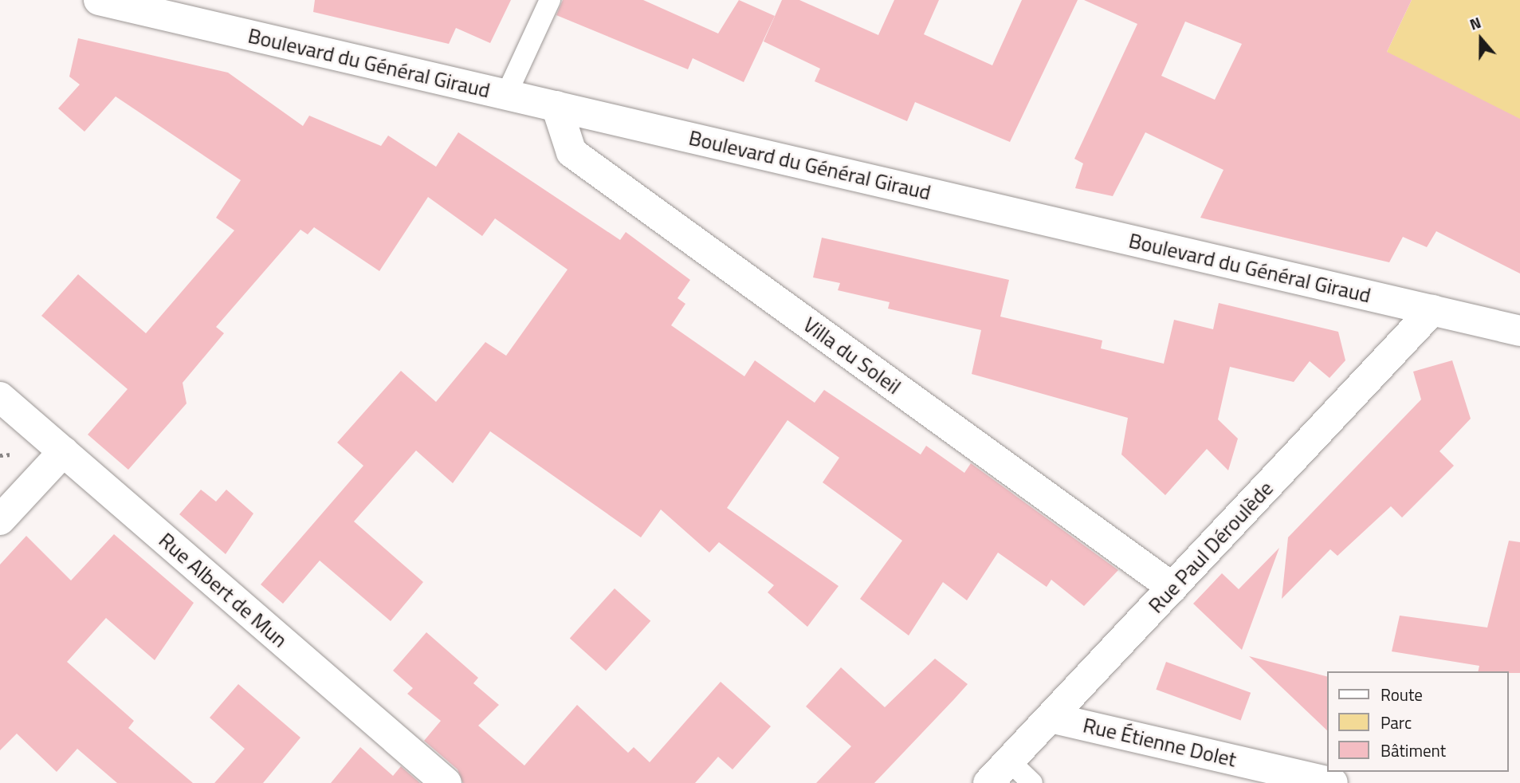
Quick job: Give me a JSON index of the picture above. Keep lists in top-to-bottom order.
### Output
{
  "streets": {
    "street": [
      "Boulevard du Général Giraud",
      "Villa du Soleil",
      "Rue Paul Déroulède",
      "Rue Albert de Mun",
      "Rue Étienne Dolet"
    ]
  },
  "crossings": [
    ["Boulevard du Général Giraud", "Villa du Soleil"],
    ["Boulevard du Général Giraud", "Rue Paul Déroulède"],
    ["Villa du Soleil", "Rue Paul Déroulède"],
    ["Rue Paul Déroulède", "Rue Étienne Dolet"]
  ],
  "legend": ["Route", "Parc", "Bâtiment"],
  "north": "top"
}
